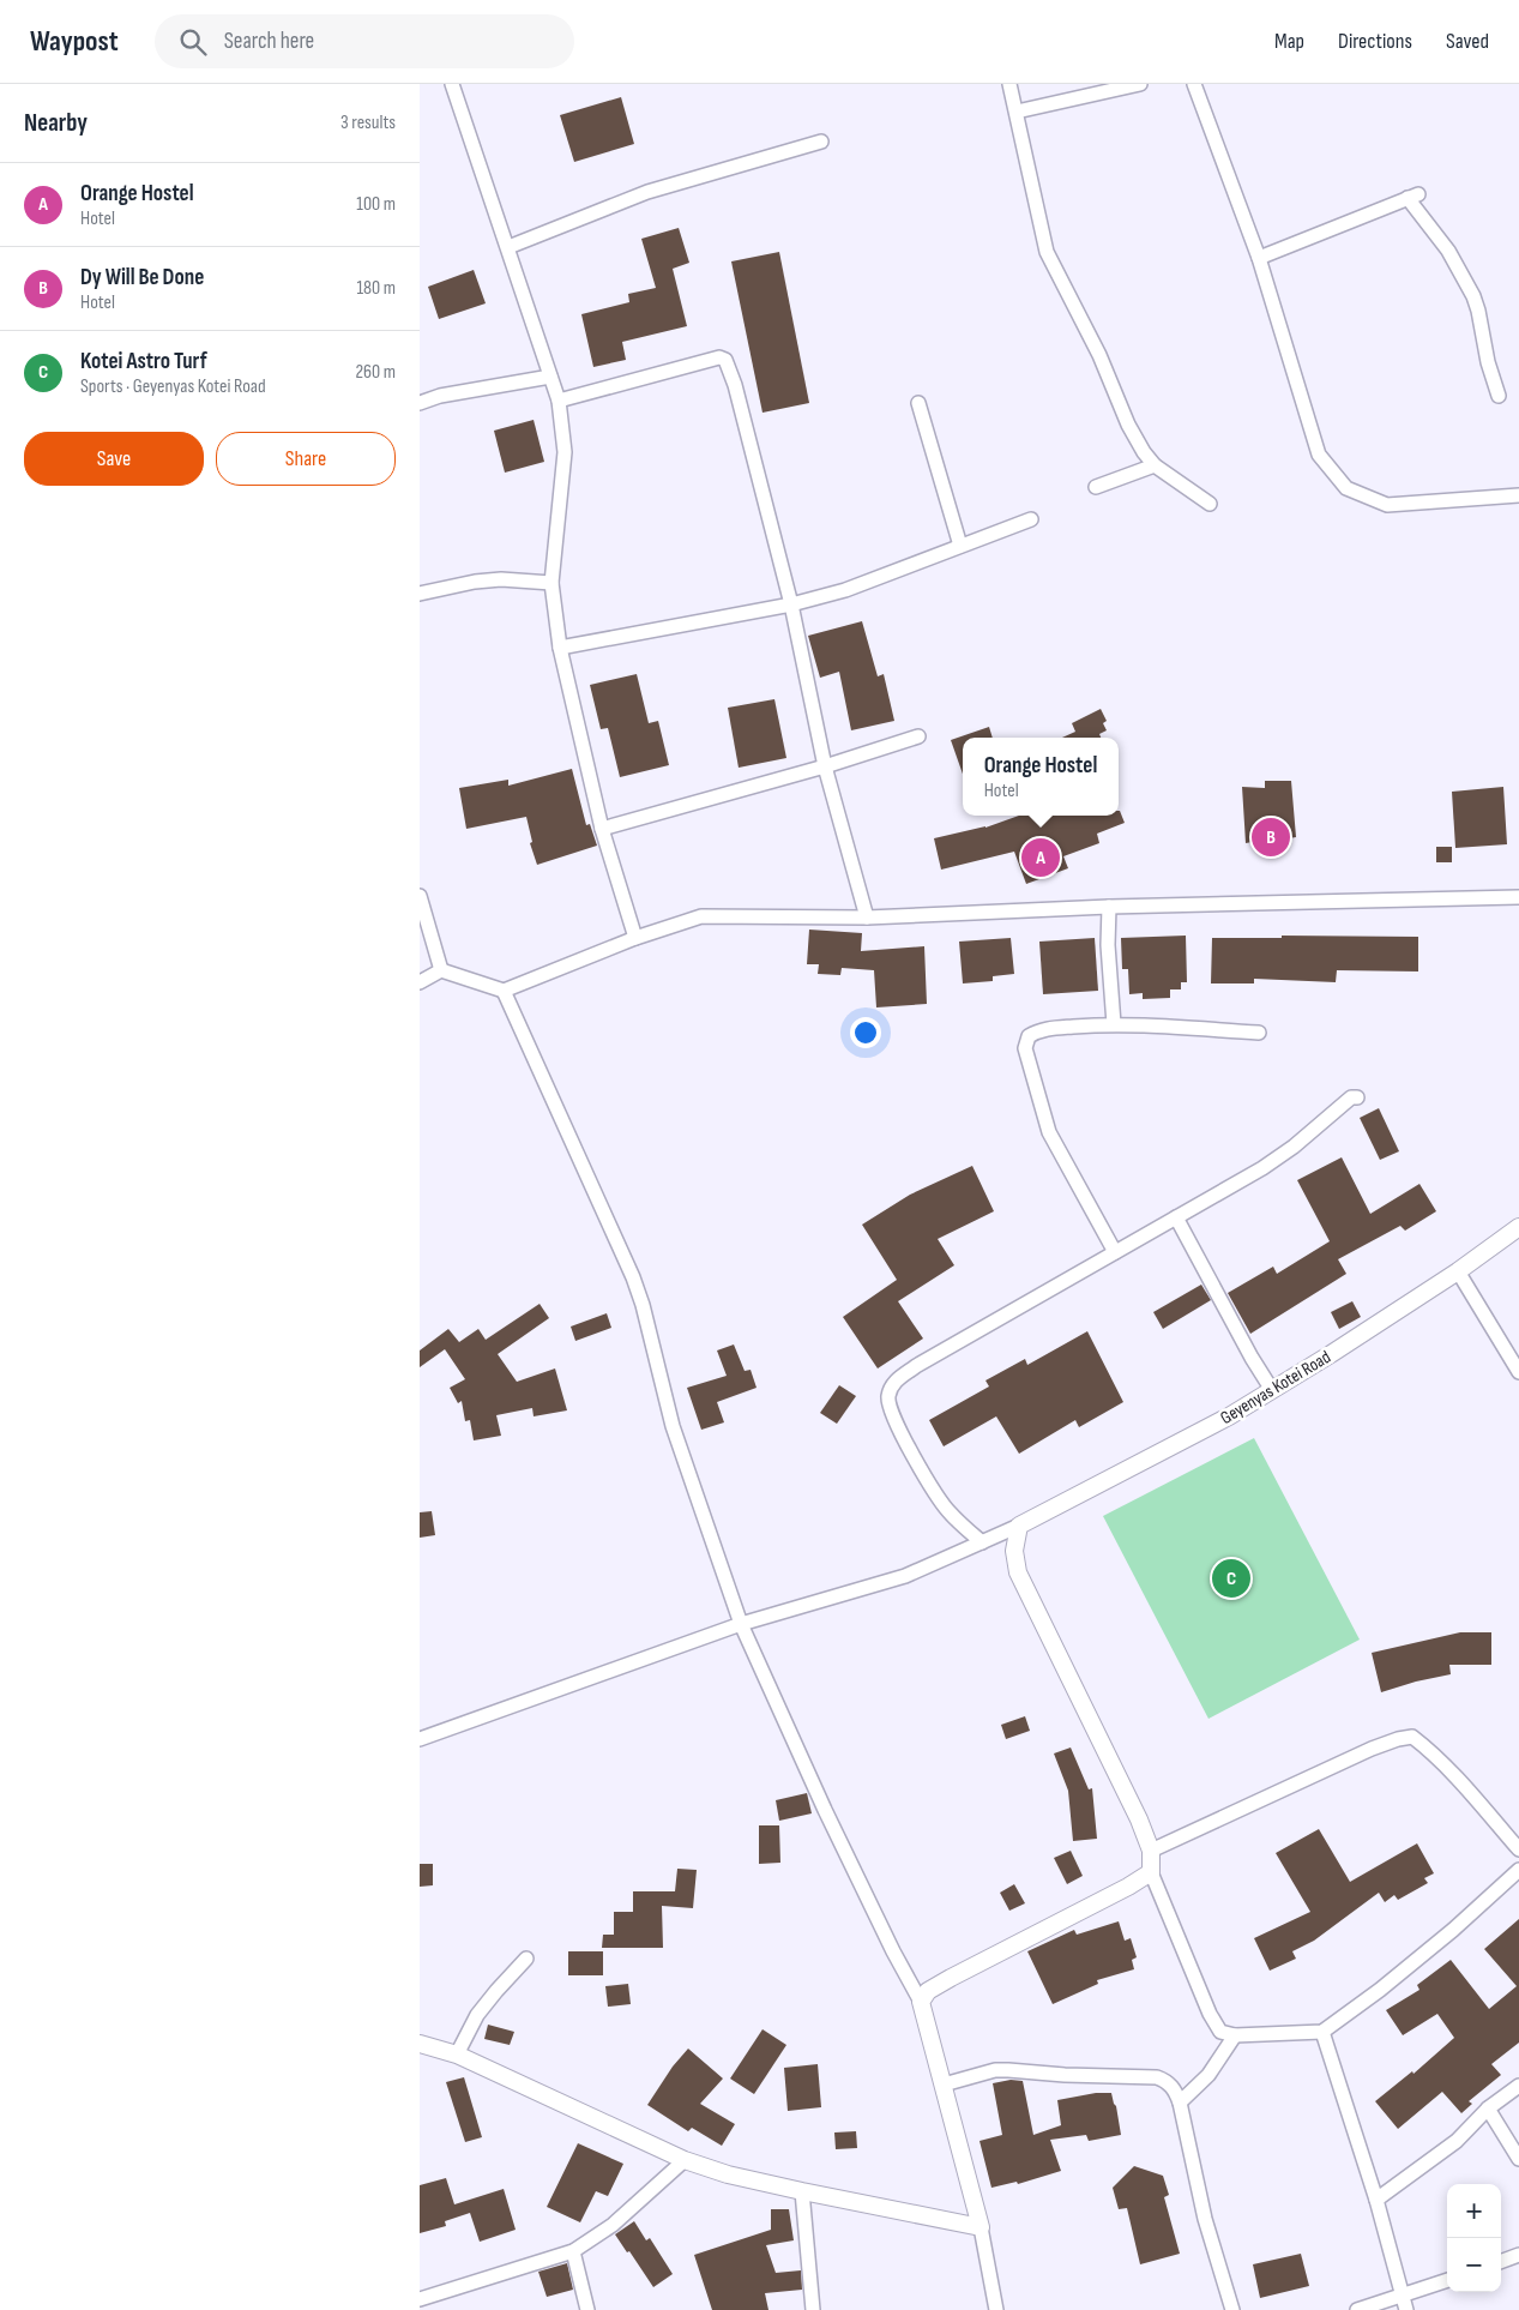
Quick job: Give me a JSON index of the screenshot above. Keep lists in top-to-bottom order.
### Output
{
  "streets": {
    "street": ["Geyenyas Kotei Road"]
  },
  "page": {
    "header": "Waypost",
    "search": "Search here",
    "nav": ["Map", "Directions", "Saved"],
    "heading": ["Nearby", "3 results"],
    "list": [
      {
        "mark": "A",
        "name": "Orange Hostel",
        "note": "Hotel",
        "value": "100 m"
      },
      {
        "mark": "B",
        "name": "Dy Will Be Done",
        "note": "Hotel",
        "value": "180 m"
      },
      {
        "mark": "C",
        "name": "Kotei Astro Turf",
        "note": "Sports · Geyenyas Kotei Road",
        "value": "260 m"
      }
    ],
    "buttons": ["Save", "Share"],
    "popup": ["Orange Hostel", "Hotel"],
    "pins": ["B", "A", "C"],
    "map_buttons": ["+", "−"]
  }
}
